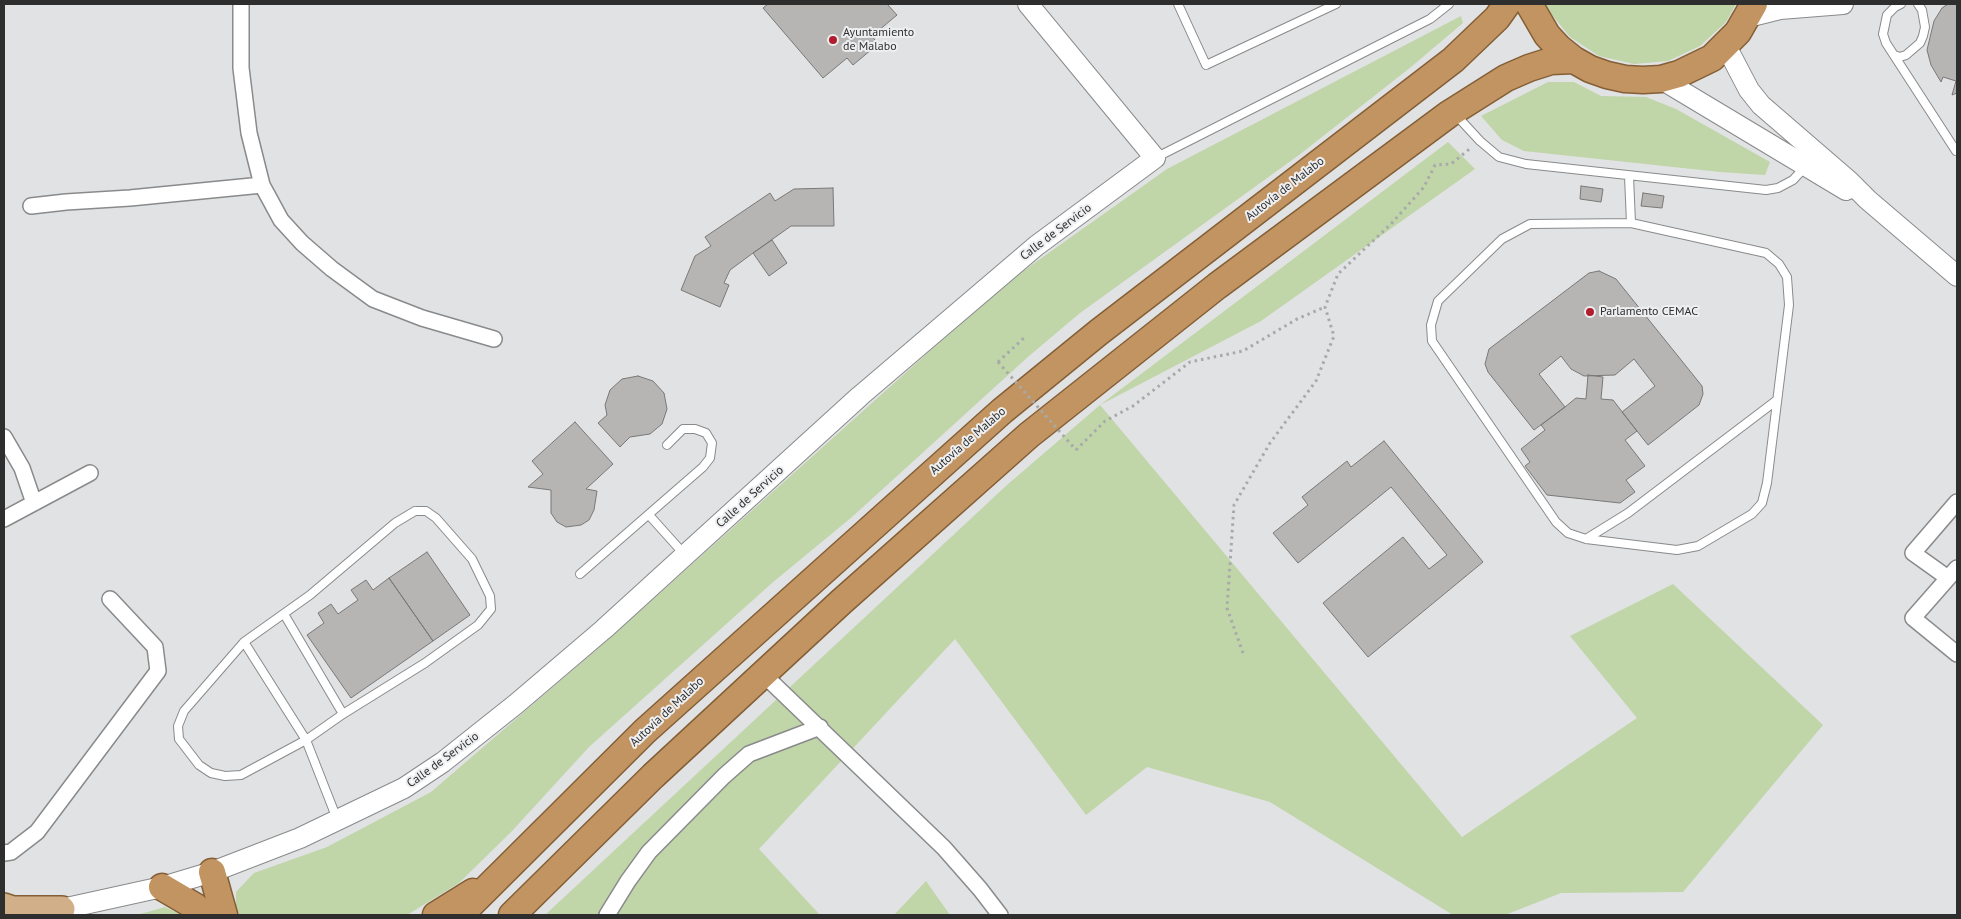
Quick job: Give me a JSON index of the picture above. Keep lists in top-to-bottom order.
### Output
{
  "streets": {
    "highway": ["Autovía de Malabo"],
    "street": ["Calle de Servicio"]
  },
  "places": ["Ayuntamiento de Malabo", "Parlamento CEMAC"]
}
